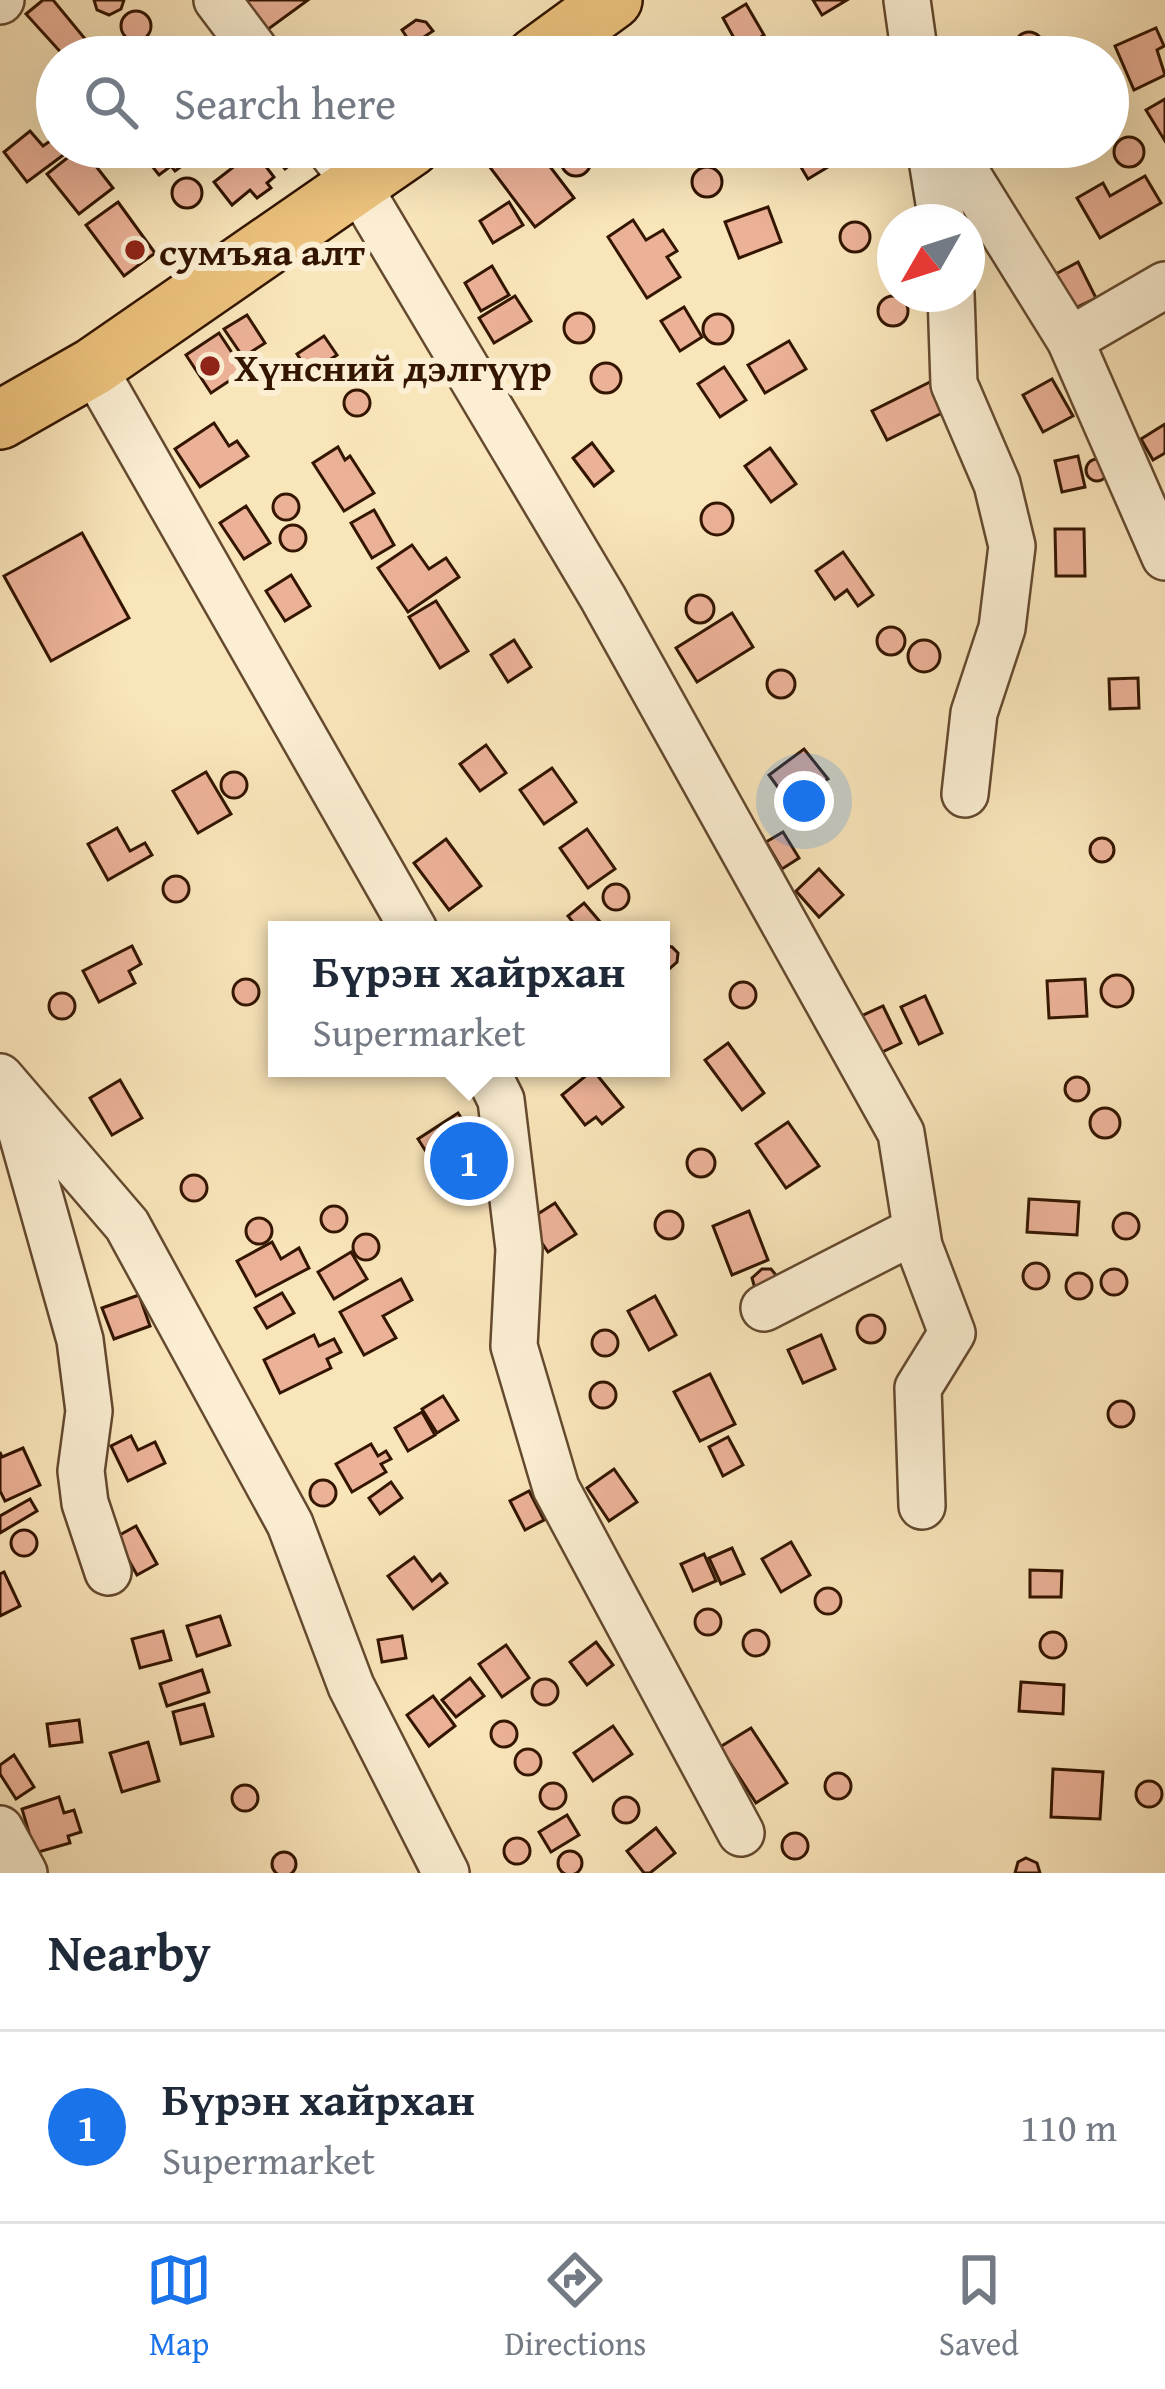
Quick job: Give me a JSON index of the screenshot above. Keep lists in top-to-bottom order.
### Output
{
  "places": ["сумъяа алт", "Хүнсний дэлгүүр"],
  "north": "bottom left",
  "page": {
    "search": "Search here",
    "popup": ["Бүрэн хайрхан", "Supermarket"],
    "pins": "1",
    "heading": "Nearby",
    "list": [
      {
        "mark": "1",
        "name": "Бүрэн хайрхан",
        "note": "Supermarket",
        "value": "110 m"
      }
    ],
    "nav": ["Map", "Directions", "Saved"]
  }
}
